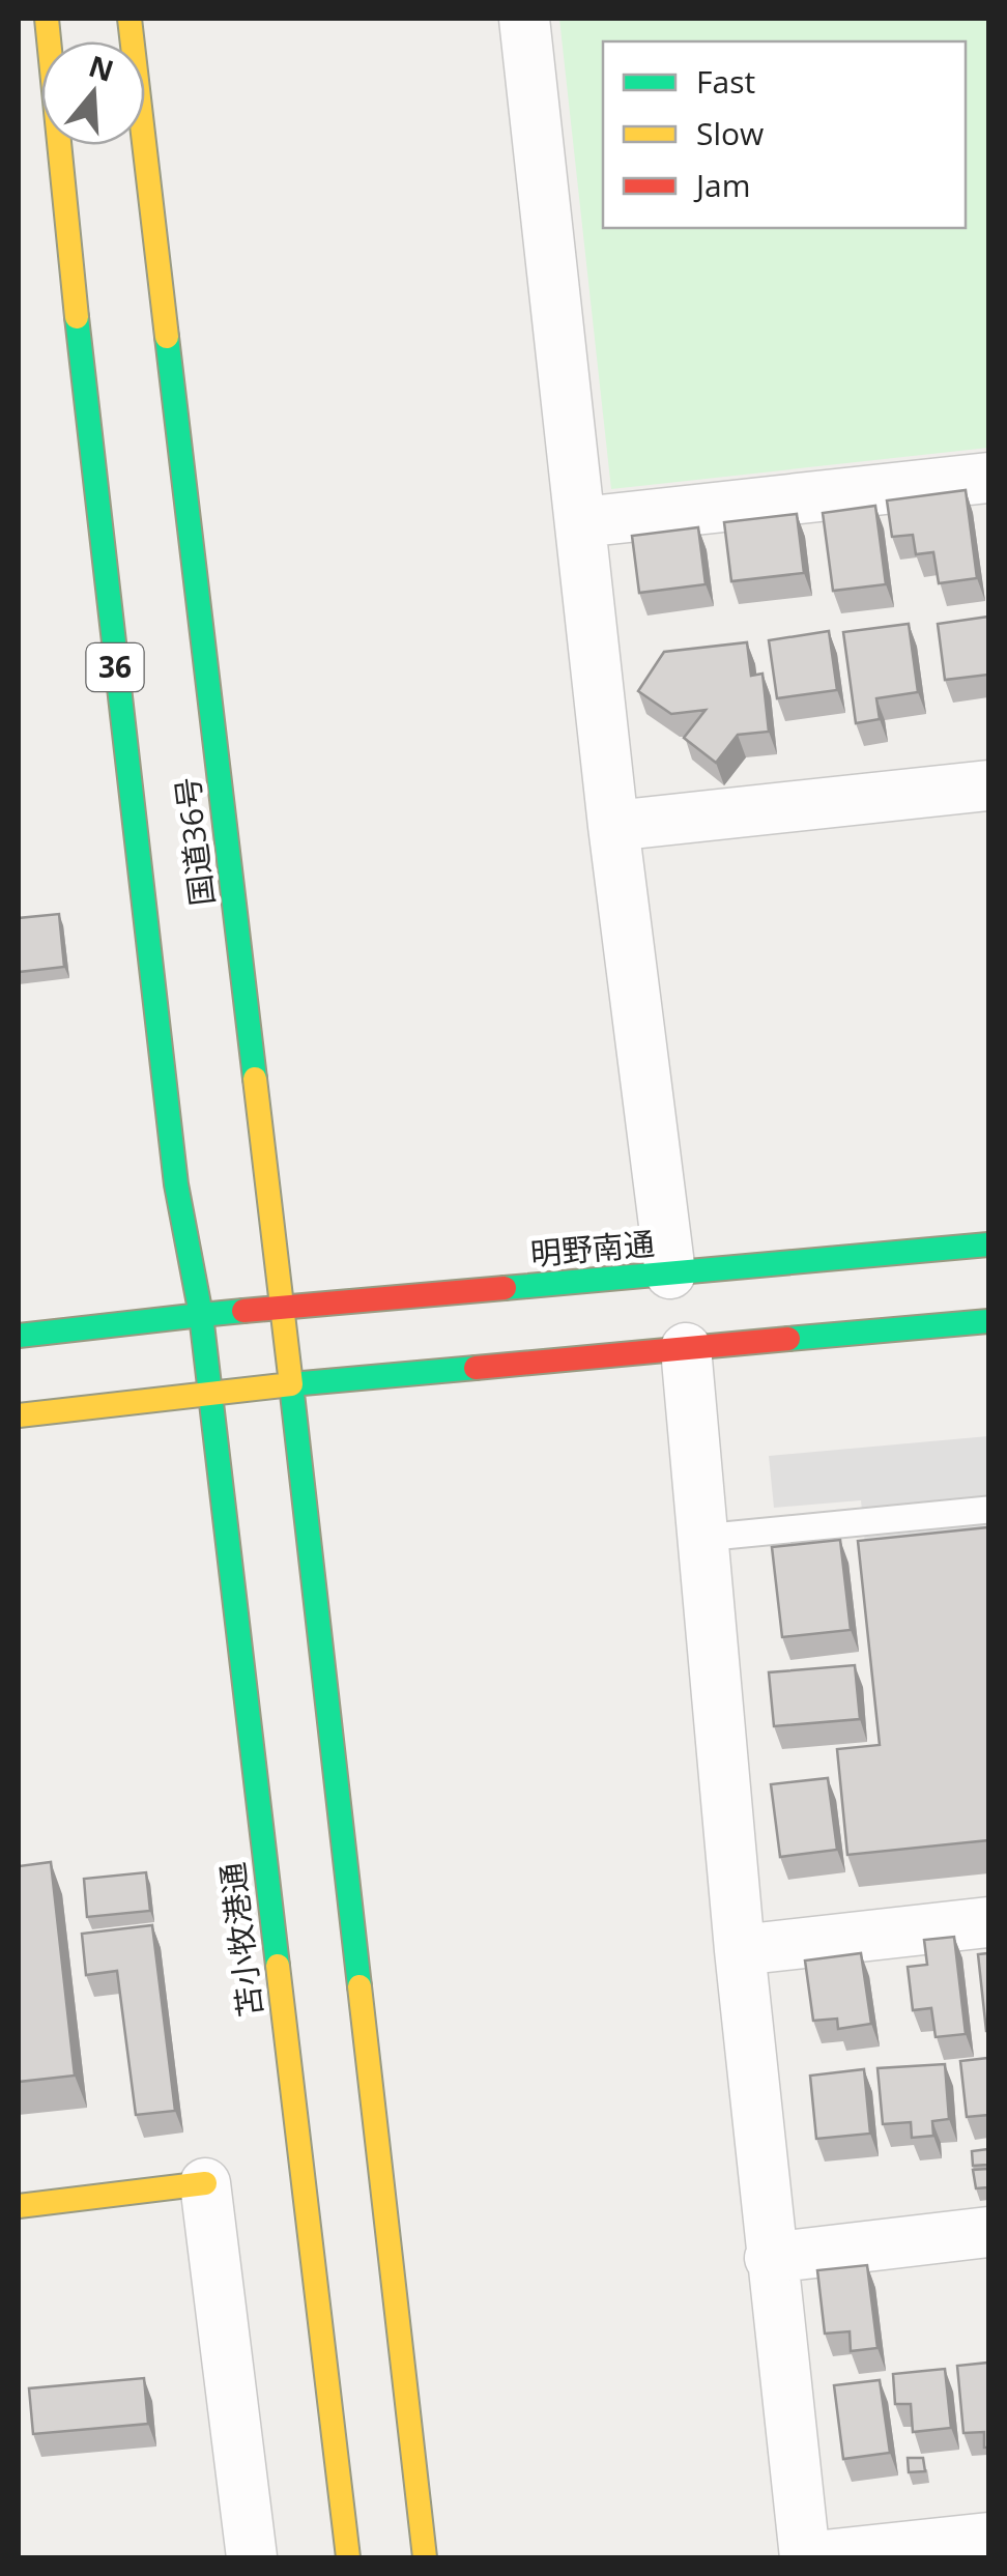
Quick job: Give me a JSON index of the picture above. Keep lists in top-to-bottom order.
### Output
{
  "streets": {
    "main road": [
      "36",
      "国道36号",
      "明野南通",
      "苫小牧港通"
    ]
  },
  "crossings": [
    ["国道36号", "明野南通"],
    ["国道36号", "苫小牧港通"],
    ["明野南通", "苫小牧港通"]
  ],
  "legend": ["Fast", "Slow", "Jam"],
  "north": "top"
}
